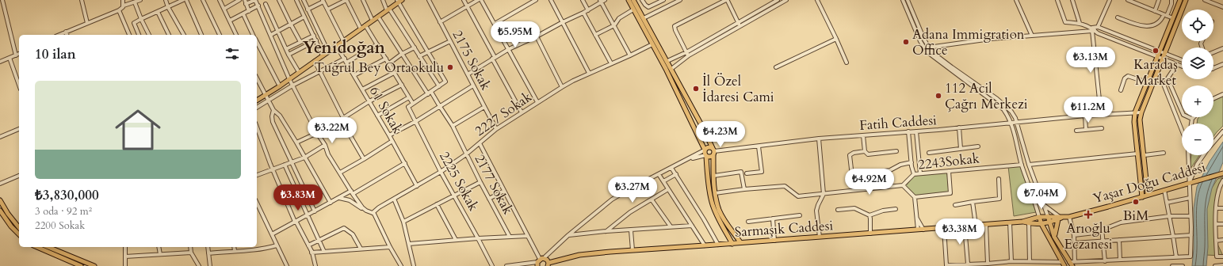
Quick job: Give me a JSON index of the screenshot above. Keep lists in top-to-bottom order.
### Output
{
  "streets": {
    "main road": ["Yaşar Doğu Caddesi", "Sarmaşık Caddesi"],
    "street": [
      "2175 Sokak",
      "61 Sokak",
      "2227 Sokak",
      "Fatih Caddesi",
      "2243Sokak",
      "2225 Sokak",
      "2177 Sokak"
    ]
  },
  "crossings": [
    ["2175 Sokak", "2227 Sokak"],
    ["61 Sokak", "2227 Sokak"],
    ["2227 Sokak", "2225 Sokak"],
    ["2227 Sokak", "2177 Sokak"],
    ["Yaşar Doğu Caddesi", "Sarmaşık Caddesi"]
  ],
  "districts": ["Yenidoğan"],
  "places": {
    "other": [
      "Adana Immigration Office",
      "Karadaş Market",
      "Tuğrul Bey Ortaokulu",
      "İl Özel İdaresi Cami",
      "112 Acil Çağrı Merkezi",
      "BiM"
    ],
    "health": ["Arıoğlu Eczanesi"]
  },
  "page": {
    "map_buttons": ["+", "−"],
    "price": [
      "₺5.95M",
      "₺3.13M",
      "₺11.2M",
      "₺3.22M",
      "₺4.23M",
      "₺4.92M",
      "₺3.27M",
      "₺7.04M",
      "₺3.83M",
      "₺3.38M"
    ],
    "heading": "10 ilan",
    "list": [
      {
        "name": "₺3,830,000",
        "note": "3 oda · 92 m² · 2200 Sokak"
      }
    ]
  }
}
